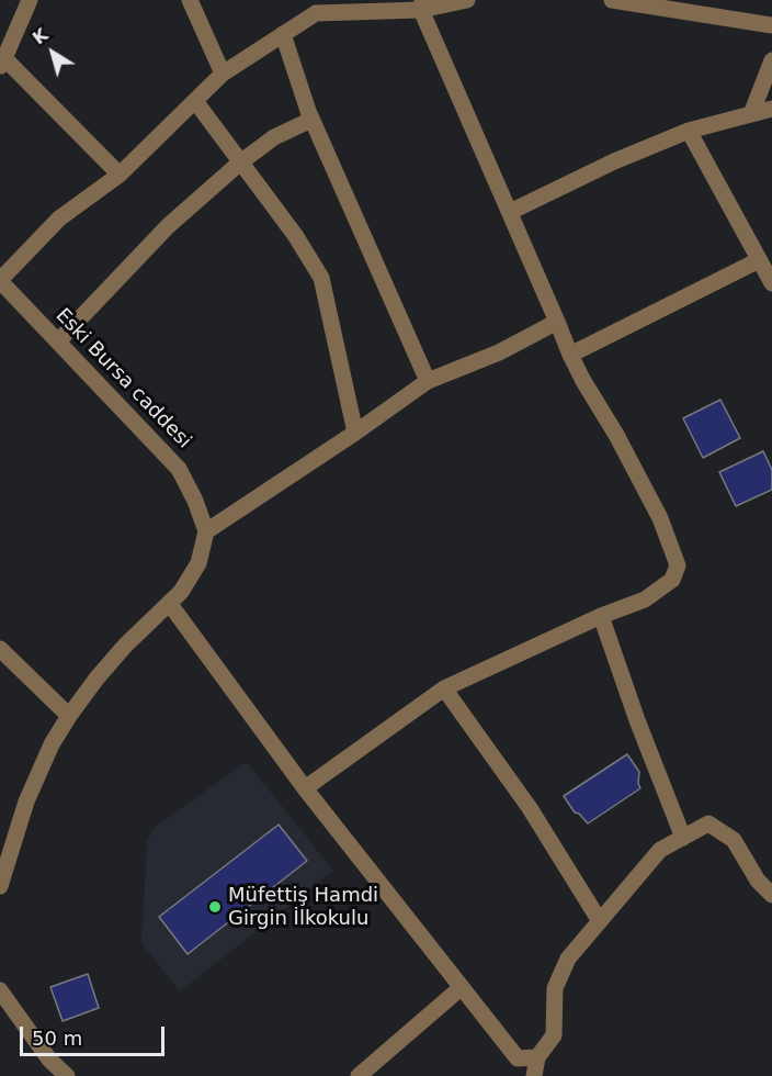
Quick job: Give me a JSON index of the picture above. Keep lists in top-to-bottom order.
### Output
{
  "streets": {
    "street": ["Eski Bursa caddesi"]
  },
  "places": ["Müfettiş Hamdi Girgin İlkokulu"],
  "scale_bar": "50 m",
  "north": "top left"
}
